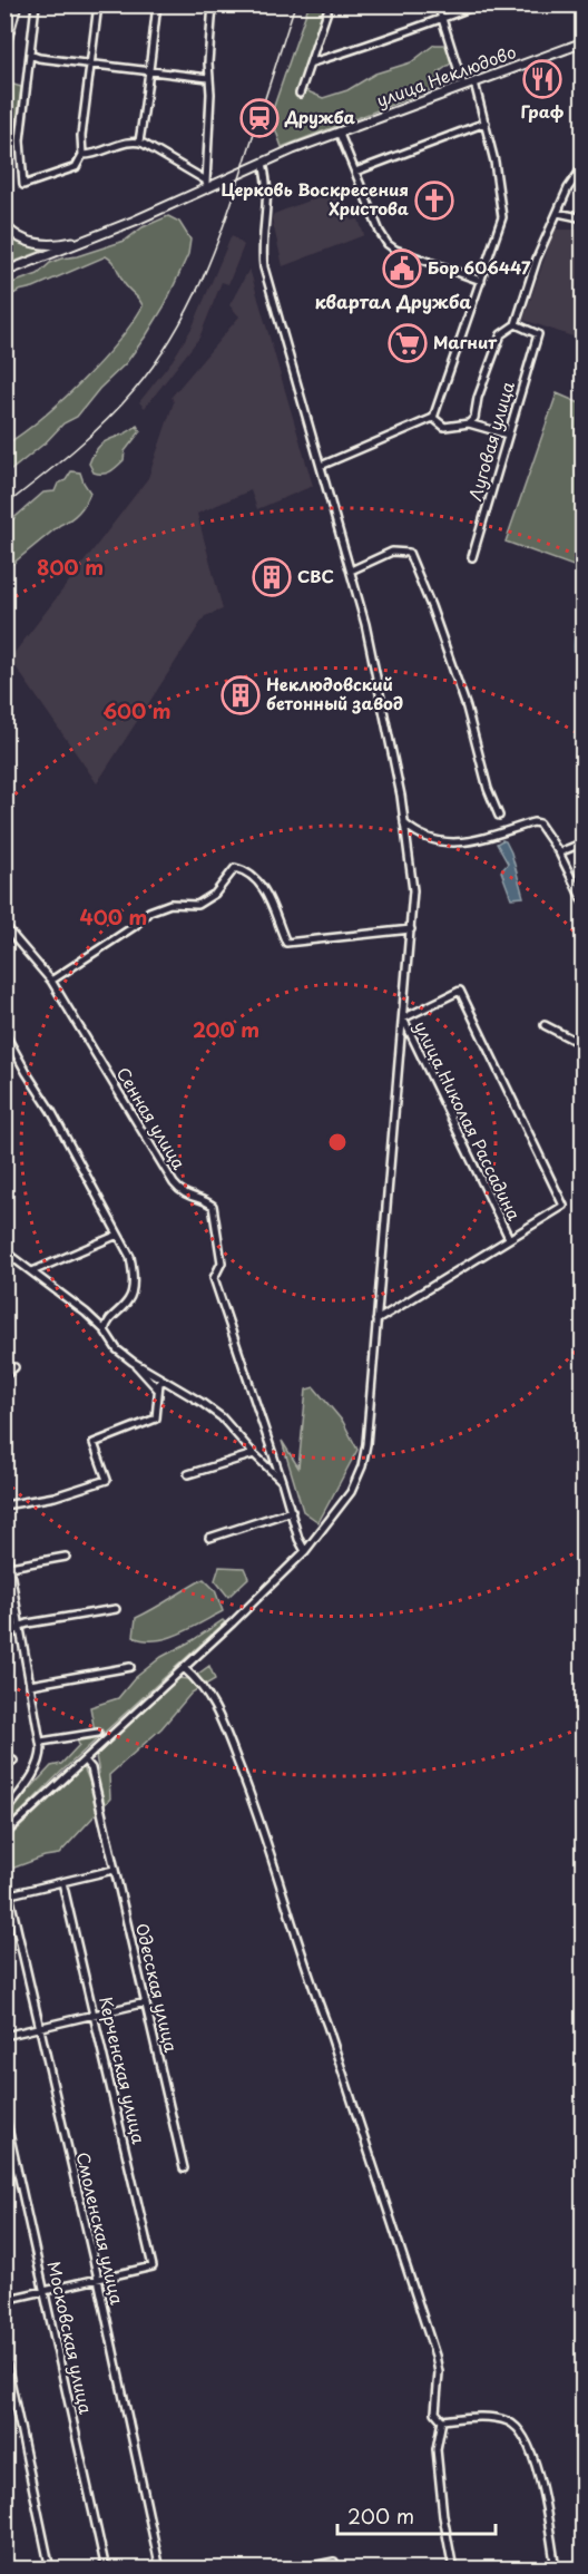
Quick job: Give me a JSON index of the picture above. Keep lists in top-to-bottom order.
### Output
{
  "streets": {
    "main road": ["улица Неклюдово"],
    "street": [
      "Луговая улица",
      "Сенная улица",
      "улица Николая Рассадина",
      "Одесская улица",
      "Керченская улица",
      "Смоленская улица",
      "Московская улица"
    ]
  },
  "crossings": [
    ["Керченская улица", "Смоленская улица"]
  ],
  "districts": ["квартал Дружба"],
  "places": {
    "restaurant": ["Граф"],
    "station": ["Дружба"],
    "church": ["Церковь Воскресения Христова"],
    "public building": ["Бор 606447"],
    "supermarket": ["Магнит"],
    "building": ["СВС", "Неклюдовский бетонный завод"]
  },
  "scale_bar": "200 m",
  "rings": [
    "800 m",
    "600 m",
    "400 m",
    "200 m"
  ]
}
